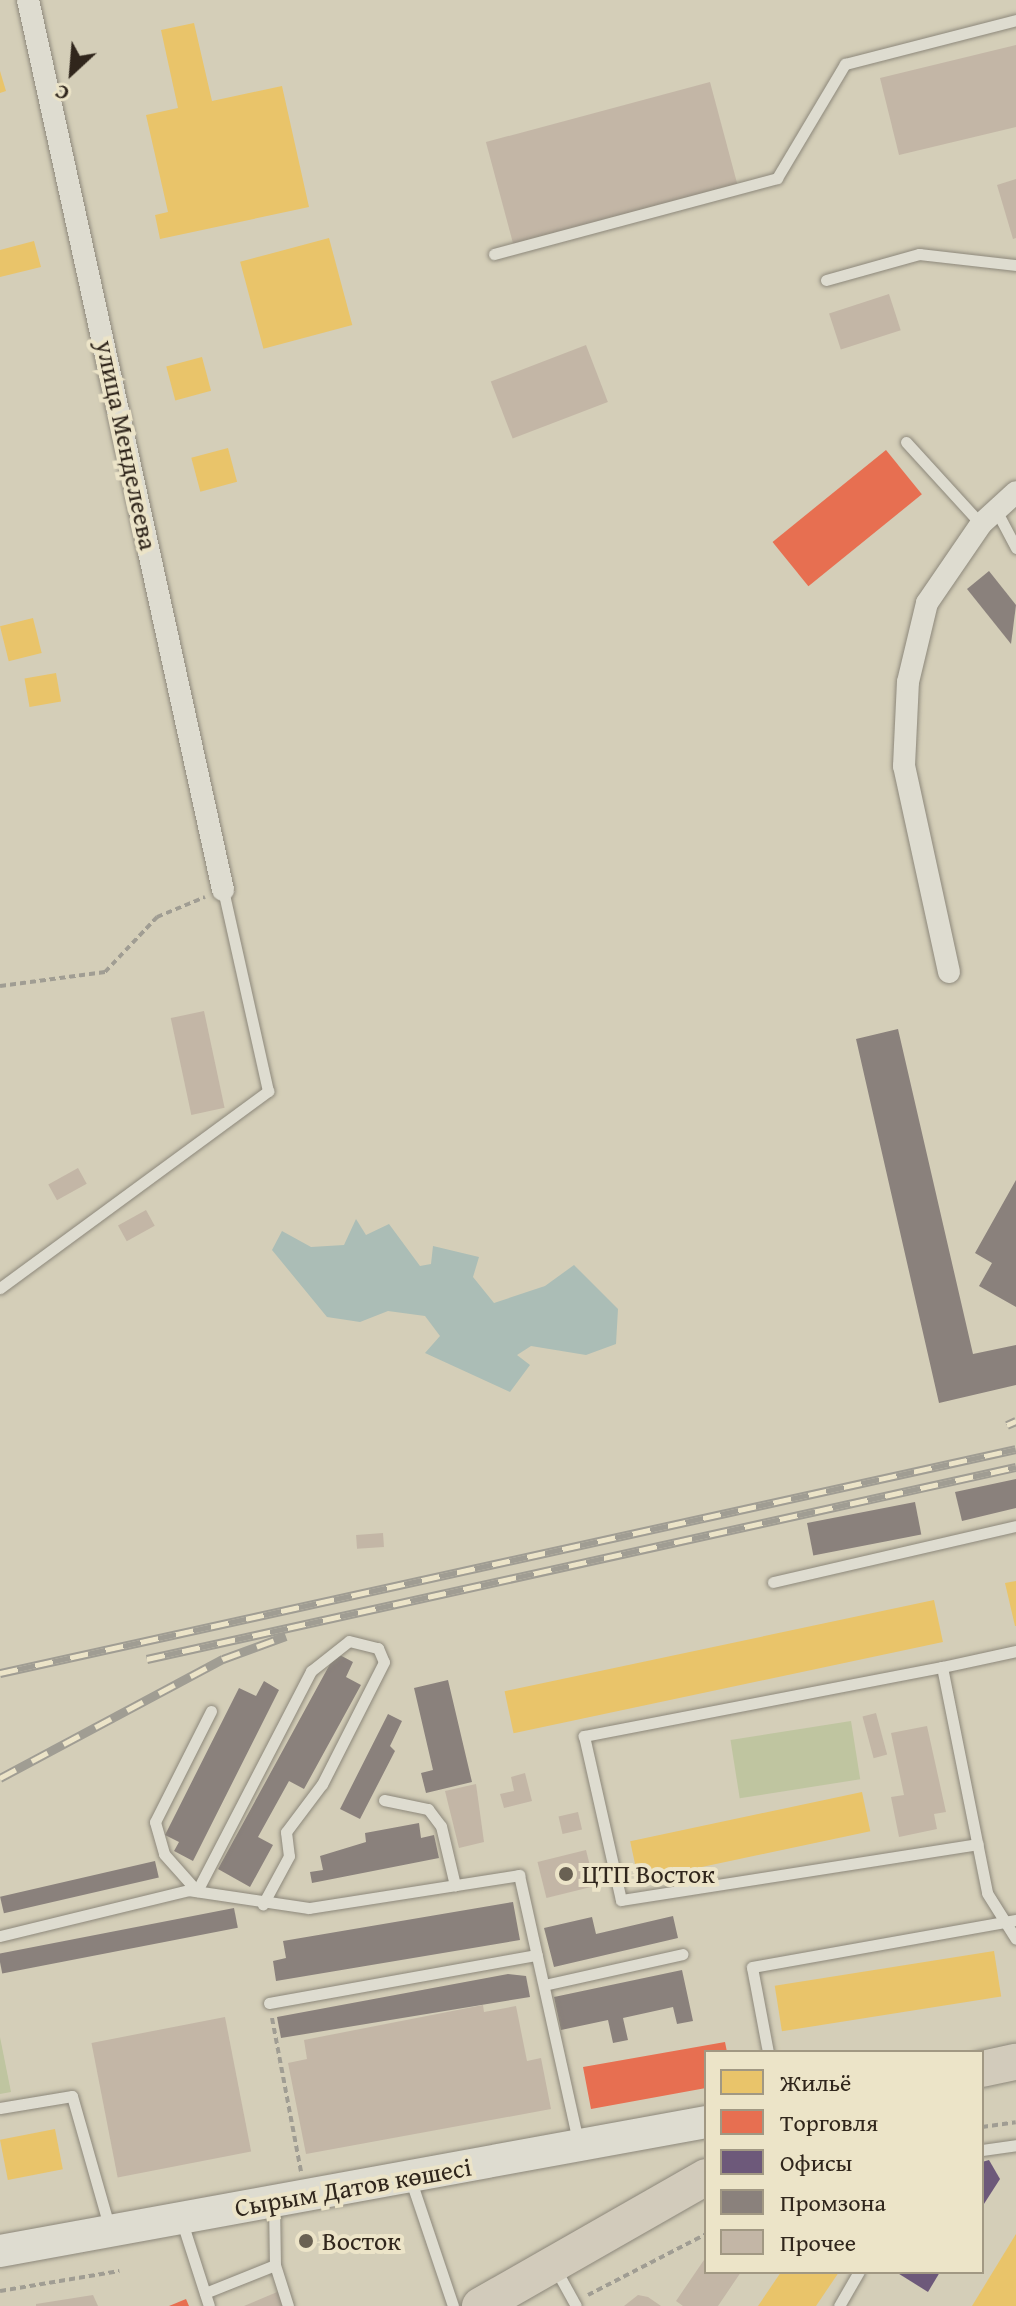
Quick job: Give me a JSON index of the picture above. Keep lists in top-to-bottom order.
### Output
{
  "streets": {
    "main road": ["Сырым Датов көшесі"],
    "street": ["улица Менделеева"]
  },
  "places": ["ЦТП Восток", "Восток"],
  "legend": [
    "Жильё",
    "Торговля",
    "Офисы",
    "Промзона",
    "Прочее"
  ],
  "north": "bottom left"
}
